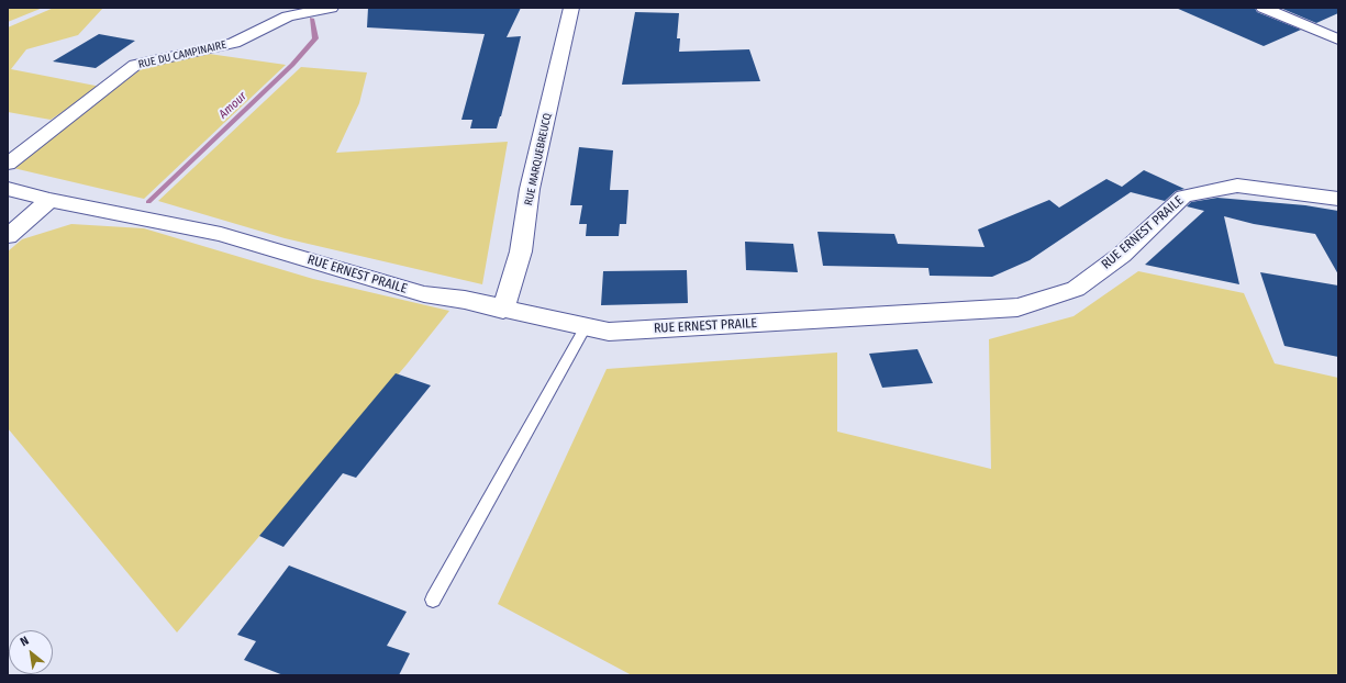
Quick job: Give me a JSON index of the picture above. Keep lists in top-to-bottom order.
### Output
{
  "streets": {
    "street": ["RUE DU CAMPINAIRE", "RUE MARQUEBREUCQ", "RUE ERNEST PRAILE"]
  },
  "crossings": [
    ["RUE MARQUEBREUCQ", "RUE ERNEST PRAILE"]
  ],
  "water": ["Amour"],
  "north": "top left"
}
